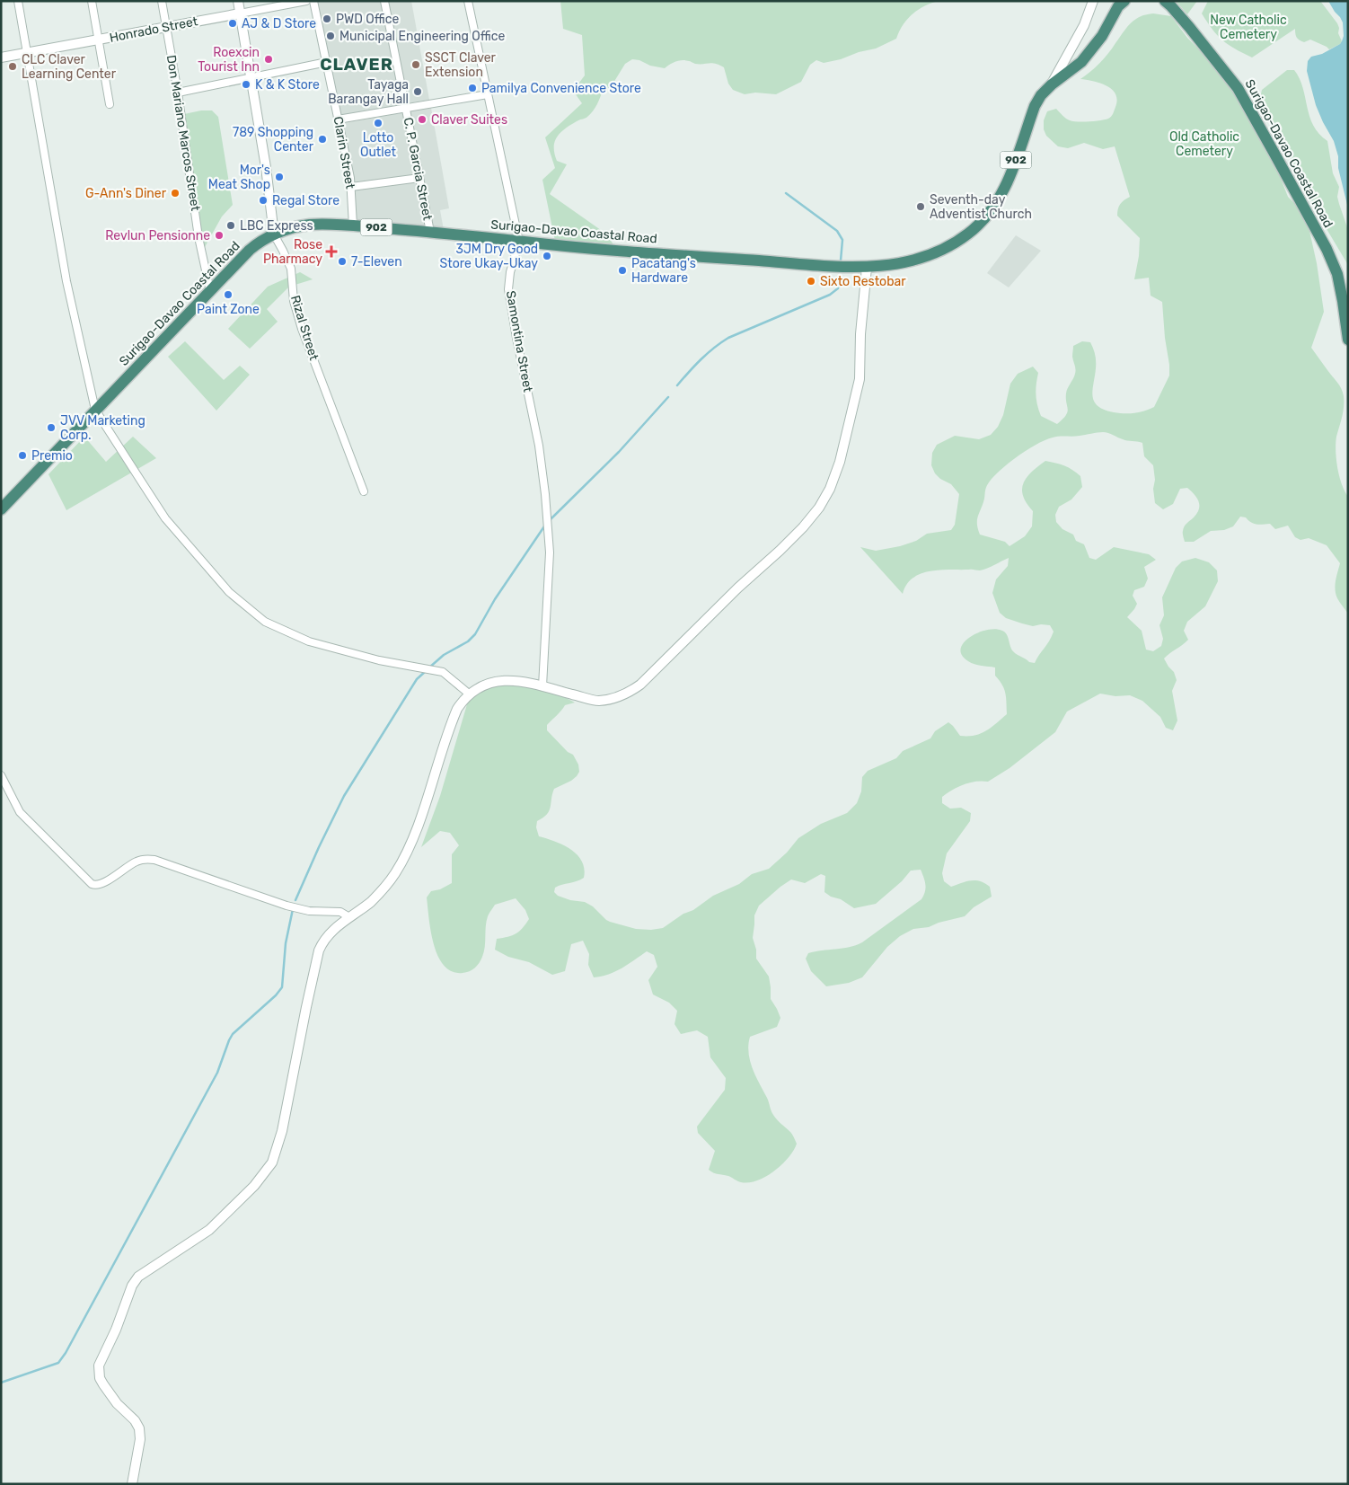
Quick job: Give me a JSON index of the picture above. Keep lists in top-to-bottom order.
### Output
{
  "streets": {
    "highway": ["Surigao-Davao Coastal Road", "902"],
    "street": [
      "Honrado Street",
      "Don Mariano Marcos Street",
      "Clarin Street",
      "C. P. Garcia Street",
      "Rizal Street",
      "Samontina Street"
    ]
  },
  "crossings": [
    ["Honrado Street", "Don Mariano Marcos Street"],
    ["Honrado Street", "Rizal Street"],
    ["Don Mariano Marcos Street", "Surigao-Davao Coastal Road"],
    ["Clarin Street", "Surigao-Davao Coastal Road"],
    ["Surigao-Davao Coastal Road", "C. P. Garcia Street"],
    ["Surigao-Davao Coastal Road", "Rizal Street"],
    ["Surigao-Davao Coastal Road", "Samontina Street"]
  ],
  "districts": ["CLAVER"],
  "parks": ["New Catholic Cemetery", "Old Catholic Cemetery"],
  "places": {
    "other": [
      "PWD Office",
      "AJ & D Store",
      "Municipal Engineering Office",
      "Roexcin Tourist Inn",
      "SSCT Claver Extension",
      "CLC Claver Learning Center",
      "K & K Store",
      "Pamilya Convenience Store",
      "Tayaga Barangay Hall",
      "Claver Suites",
      "Lotto Outlet",
      "789 Shopping Center",
      "Mor's Meat Shop",
      "G-Ann's Diner",
      "Regal Store",
      "Seventh-day Adventist Church",
      "LBC Express",
      "Revlun Pensionne",
      "3JM Dry Good Store Ukay-Ukay",
      "7-Eleven",
      "Pacatang's Hardware",
      "Sixto Restobar",
      "Paint Zone",
      "JVV Marketing Corp.",
      "Premio"
    ],
    "health": ["Rose Pharmacy"]
  }
}
